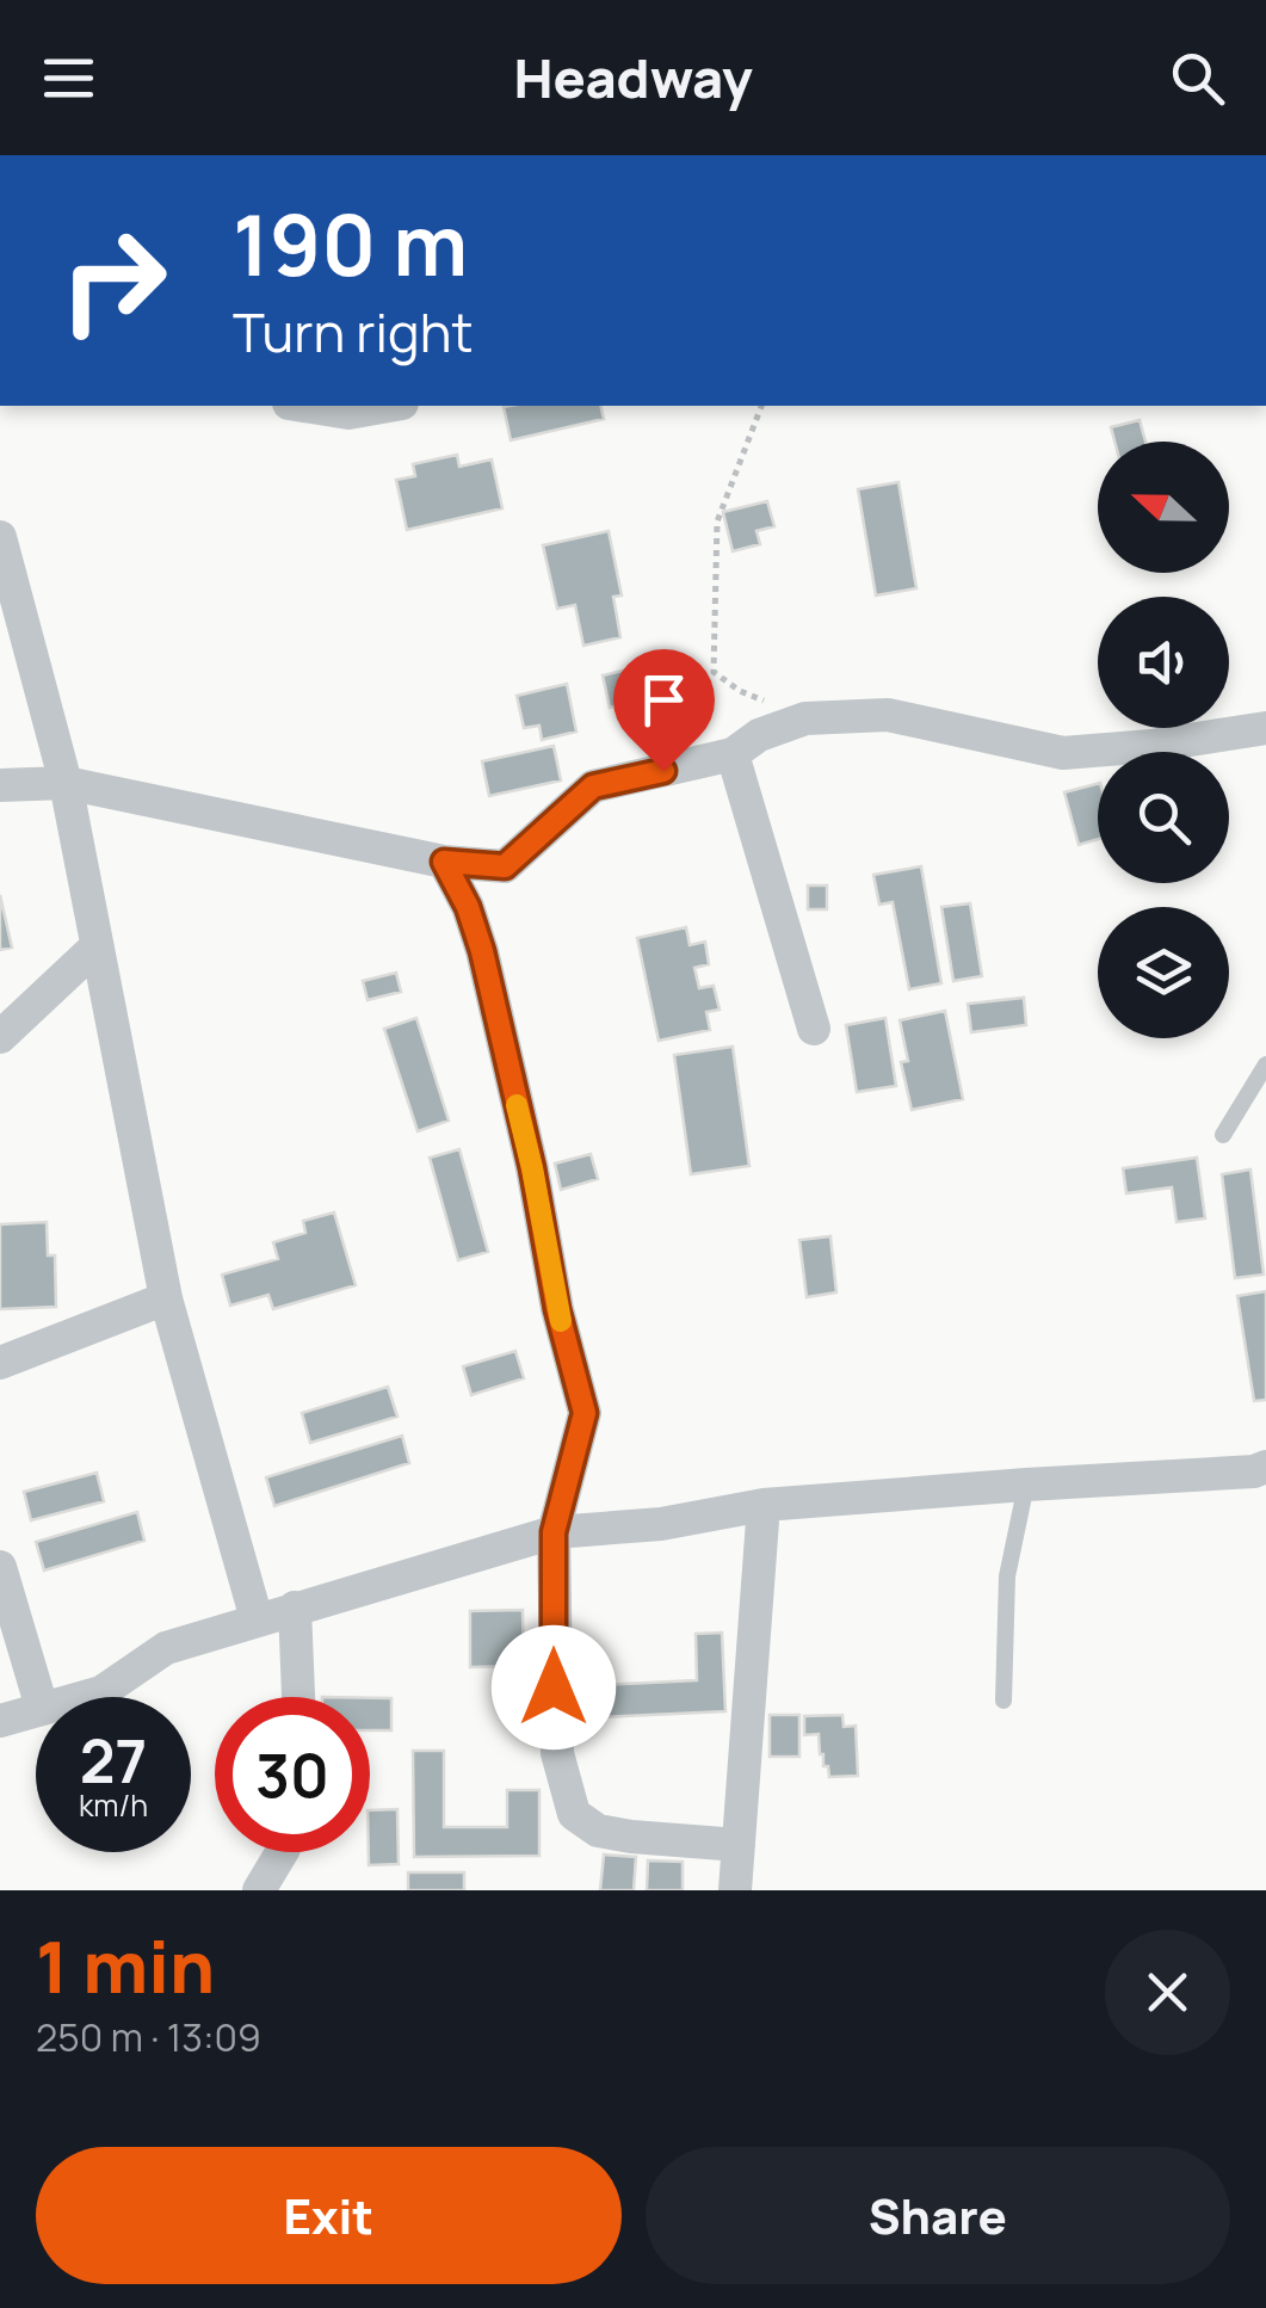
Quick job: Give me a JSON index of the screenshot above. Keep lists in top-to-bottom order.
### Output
{
  "north": "left",
  "page": {
    "header": "Headway",
    "turn": ["190 m", "Turn right"],
    "speed": "27 km/h",
    "limit": "30",
    "heading": ["1 min", "250 m · 13:09"],
    "buttons": ["Exit", "Share"]
  }
}
